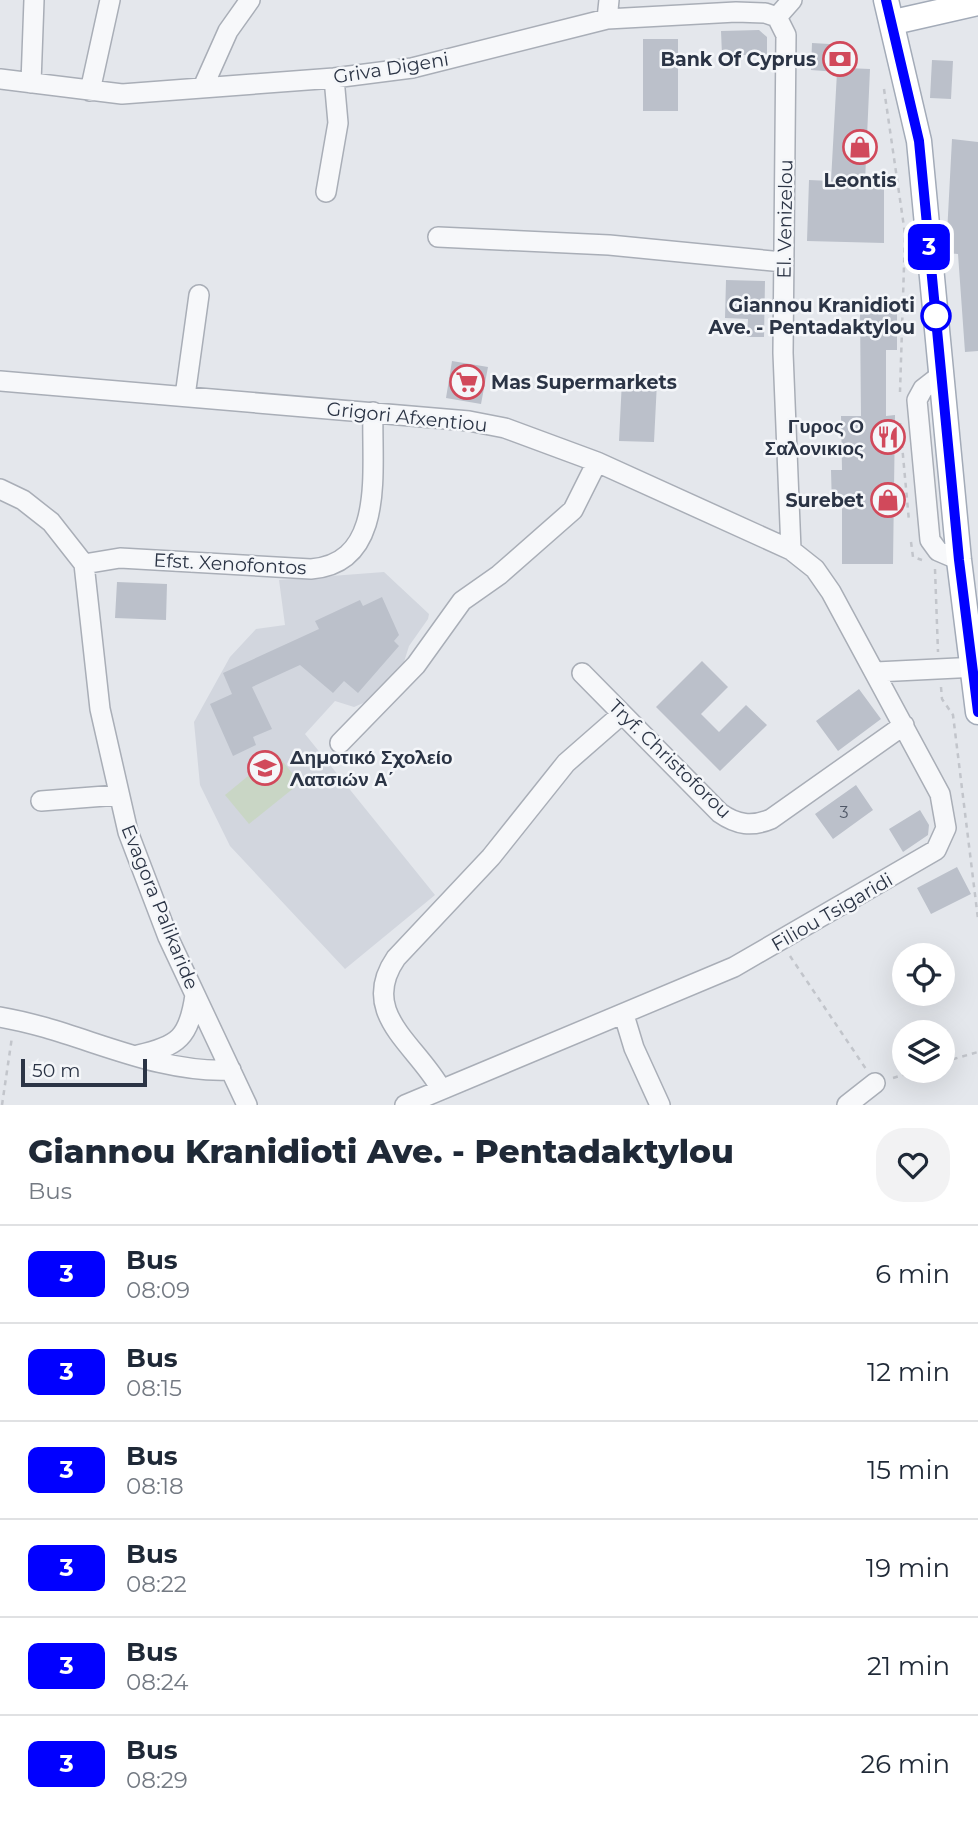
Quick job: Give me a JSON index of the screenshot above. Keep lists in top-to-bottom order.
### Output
{
  "streets": {
    "street": [
      "Griva Digeni",
      "El. Venizelou",
      "Grigori Afxentiou",
      "Efst. Xenofontos",
      "Tryf. Christoforou",
      "Evagora Palikaride",
      "Filiou Tsigaridi"
    ]
  },
  "crossings": [
    ["Griva Digeni", "El. Venizelou"],
    ["El. Venizelou", "Grigori Afxentiou"],
    ["El. Venizelou", "Filiou Tsigaridi"],
    ["Grigori Afxentiou", "Efst. Xenofontos"],
    ["Grigori Afxentiou", "Filiou Tsigaridi"],
    ["Efst. Xenofontos", "Evagora Palikaride"],
    ["Tryf. Christoforou", "Filiou Tsigaridi"]
  ],
  "places": {
    "bank": ["Bank Of Cyprus"],
    "shop": ["Leontis", "Surebet"],
    "other": ["Giannou Kranidioti Ave. - Pentadaktylou"],
    "supermarket": ["Mas Supermarkets"],
    "restaurant": ["Γυρος Ο Σαλονικιος"],
    "school or university": ["Δημοτικό Σχολείο Λατσιών Α΄"]
  },
  "lines": ["bus line 3"],
  "house_numbers": ["3"],
  "scale_bar": "50 m",
  "page": {
    "on_map": "3",
    "scale": "50 m",
    "heading": ["Giannou Kranidioti Ave. - Pentadaktylou", "Bus"],
    "list": [
      {
        "mark": "3",
        "name": "Bus",
        "note": "08:09",
        "value": "6 min"
      },
      {
        "mark": "3",
        "name": "Bus",
        "note": "08:15",
        "value": "12 min"
      },
      {
        "mark": "3",
        "name": "Bus",
        "note": "08:18",
        "value": "15 min"
      },
      {
        "mark": "3",
        "name": "Bus",
        "note": "08:22",
        "value": "19 min"
      },
      {
        "mark": "3",
        "name": "Bus",
        "note": "08:24",
        "value": "21 min"
      },
      {
        "mark": "3",
        "name": "Bus",
        "note": "08:29",
        "value": "26 min"
      }
    ]
  }
}
